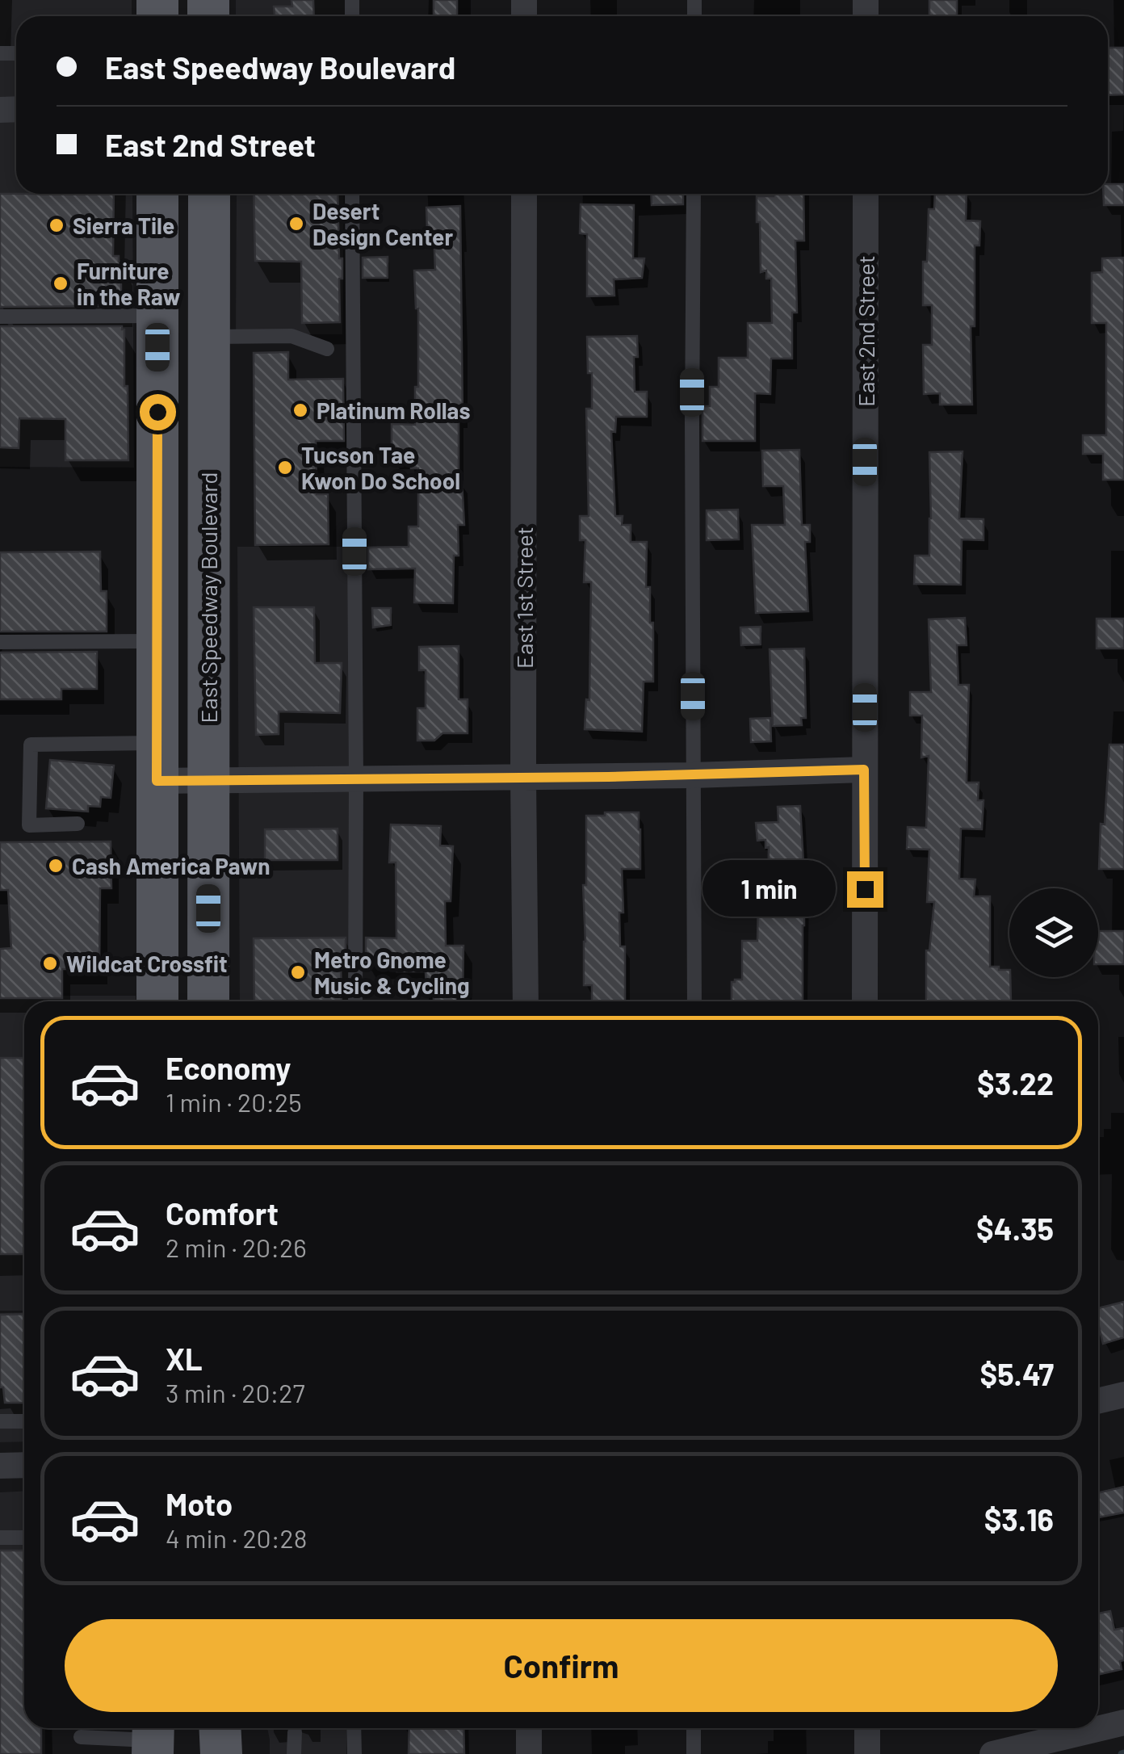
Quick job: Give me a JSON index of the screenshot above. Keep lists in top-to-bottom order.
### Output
{
  "streets": {
    "main road": ["East Speedway Boulevard"],
    "street": ["East 2nd Street", "East 1st Street"]
  },
  "places": [
    "Desert Design Center",
    "Sierra Tile",
    "Furniture in the Raw",
    "Platinum Rollas",
    "Tucson Tae Kwon Do School",
    "Cash America Pawn",
    "Wildcat Crossfit",
    "Metro Gnome Music & Cycling"
  ],
  "page": {
    "banner": ["East Speedway Boulevard", "East 2nd Street"],
    "bubble": "1 min",
    "list": [
      {
        "name": "Economy",
        "note": "1 min · 20:25",
        "value": "$3.22"
      },
      {
        "name": "Comfort",
        "note": "2 min · 20:26",
        "value": "$4.35"
      },
      {
        "name": "XL",
        "note": "3 min · 20:27",
        "value": "$5.47"
      },
      {
        "name": "Moto",
        "note": "4 min · 20:28",
        "value": "$3.16"
      }
    ],
    "buttons": "Confirm"
  }
}
